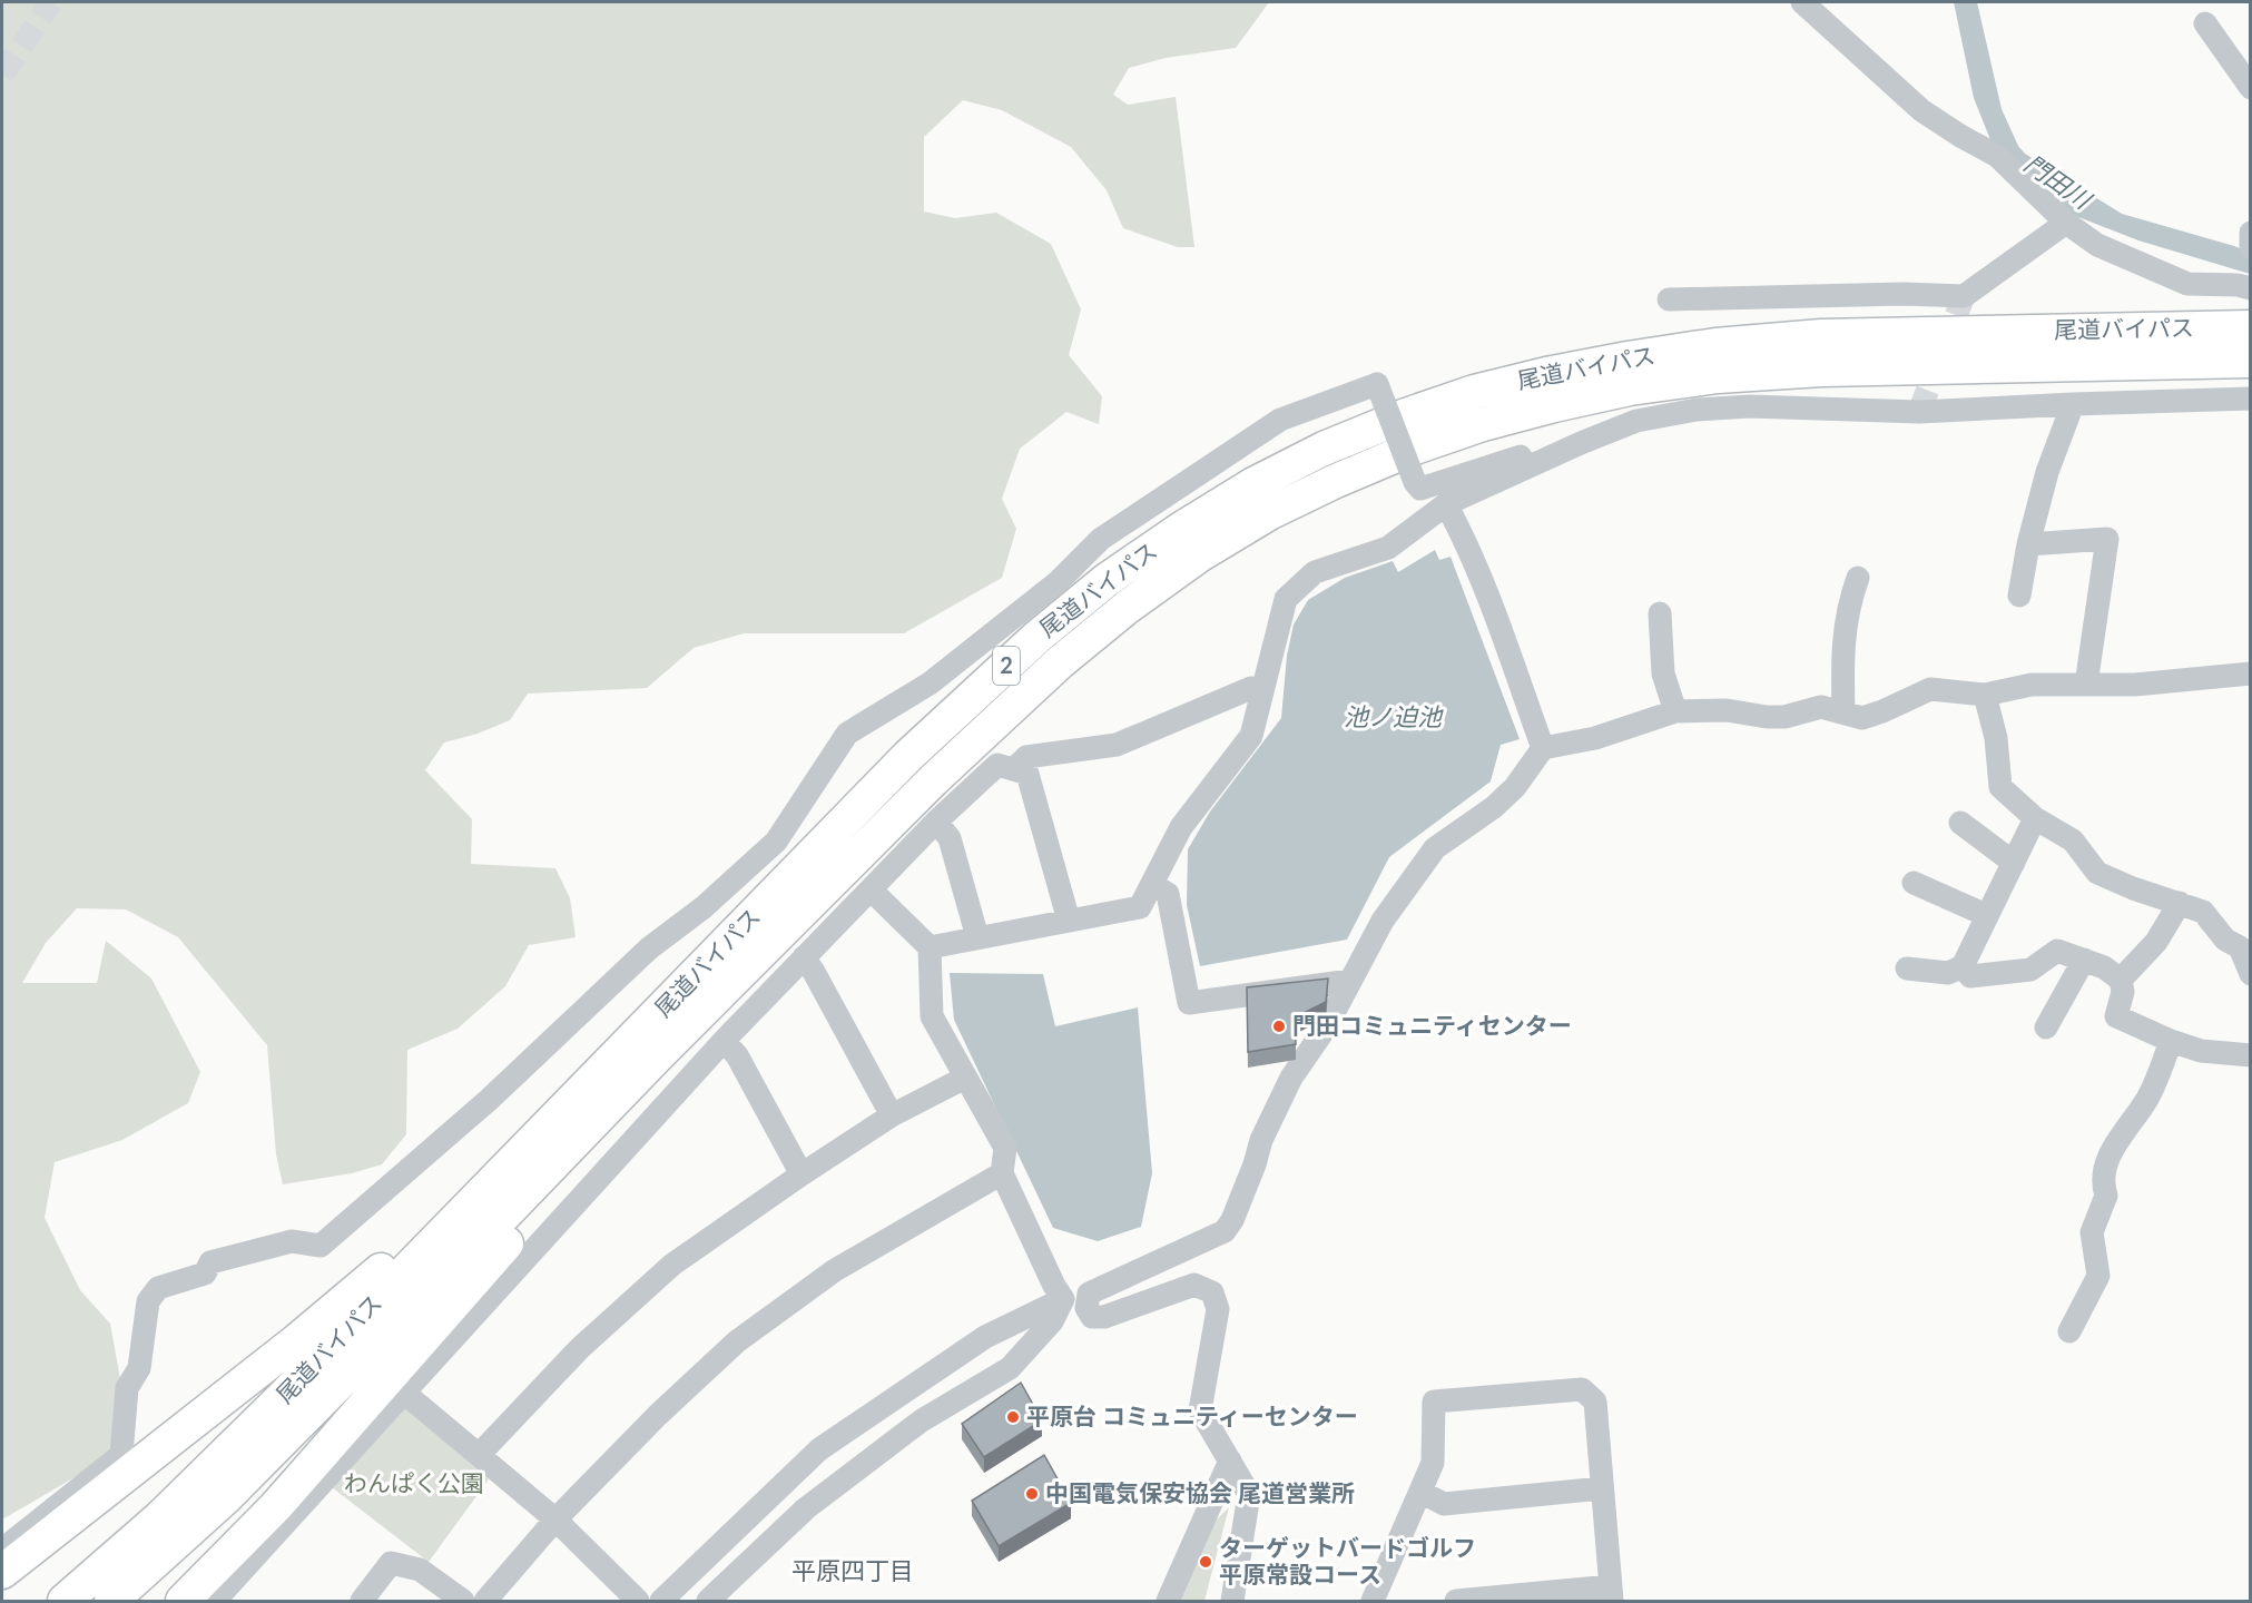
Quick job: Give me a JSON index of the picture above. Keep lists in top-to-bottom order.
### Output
{
  "streets": {
    "highway": ["尾道バイパス", "2"]
  },
  "districts": ["平原四丁目"],
  "water": ["門田川", "池ノ迫池"],
  "parks": ["わんぱく公園"],
  "places": [
    "門田コミュニティセンター",
    "平原台 コミュニティーセンター",
    "中国電気保安協会 尾道営業所",
    "ターゲットバードゴルフ 平原常設コース"
  ]
}
